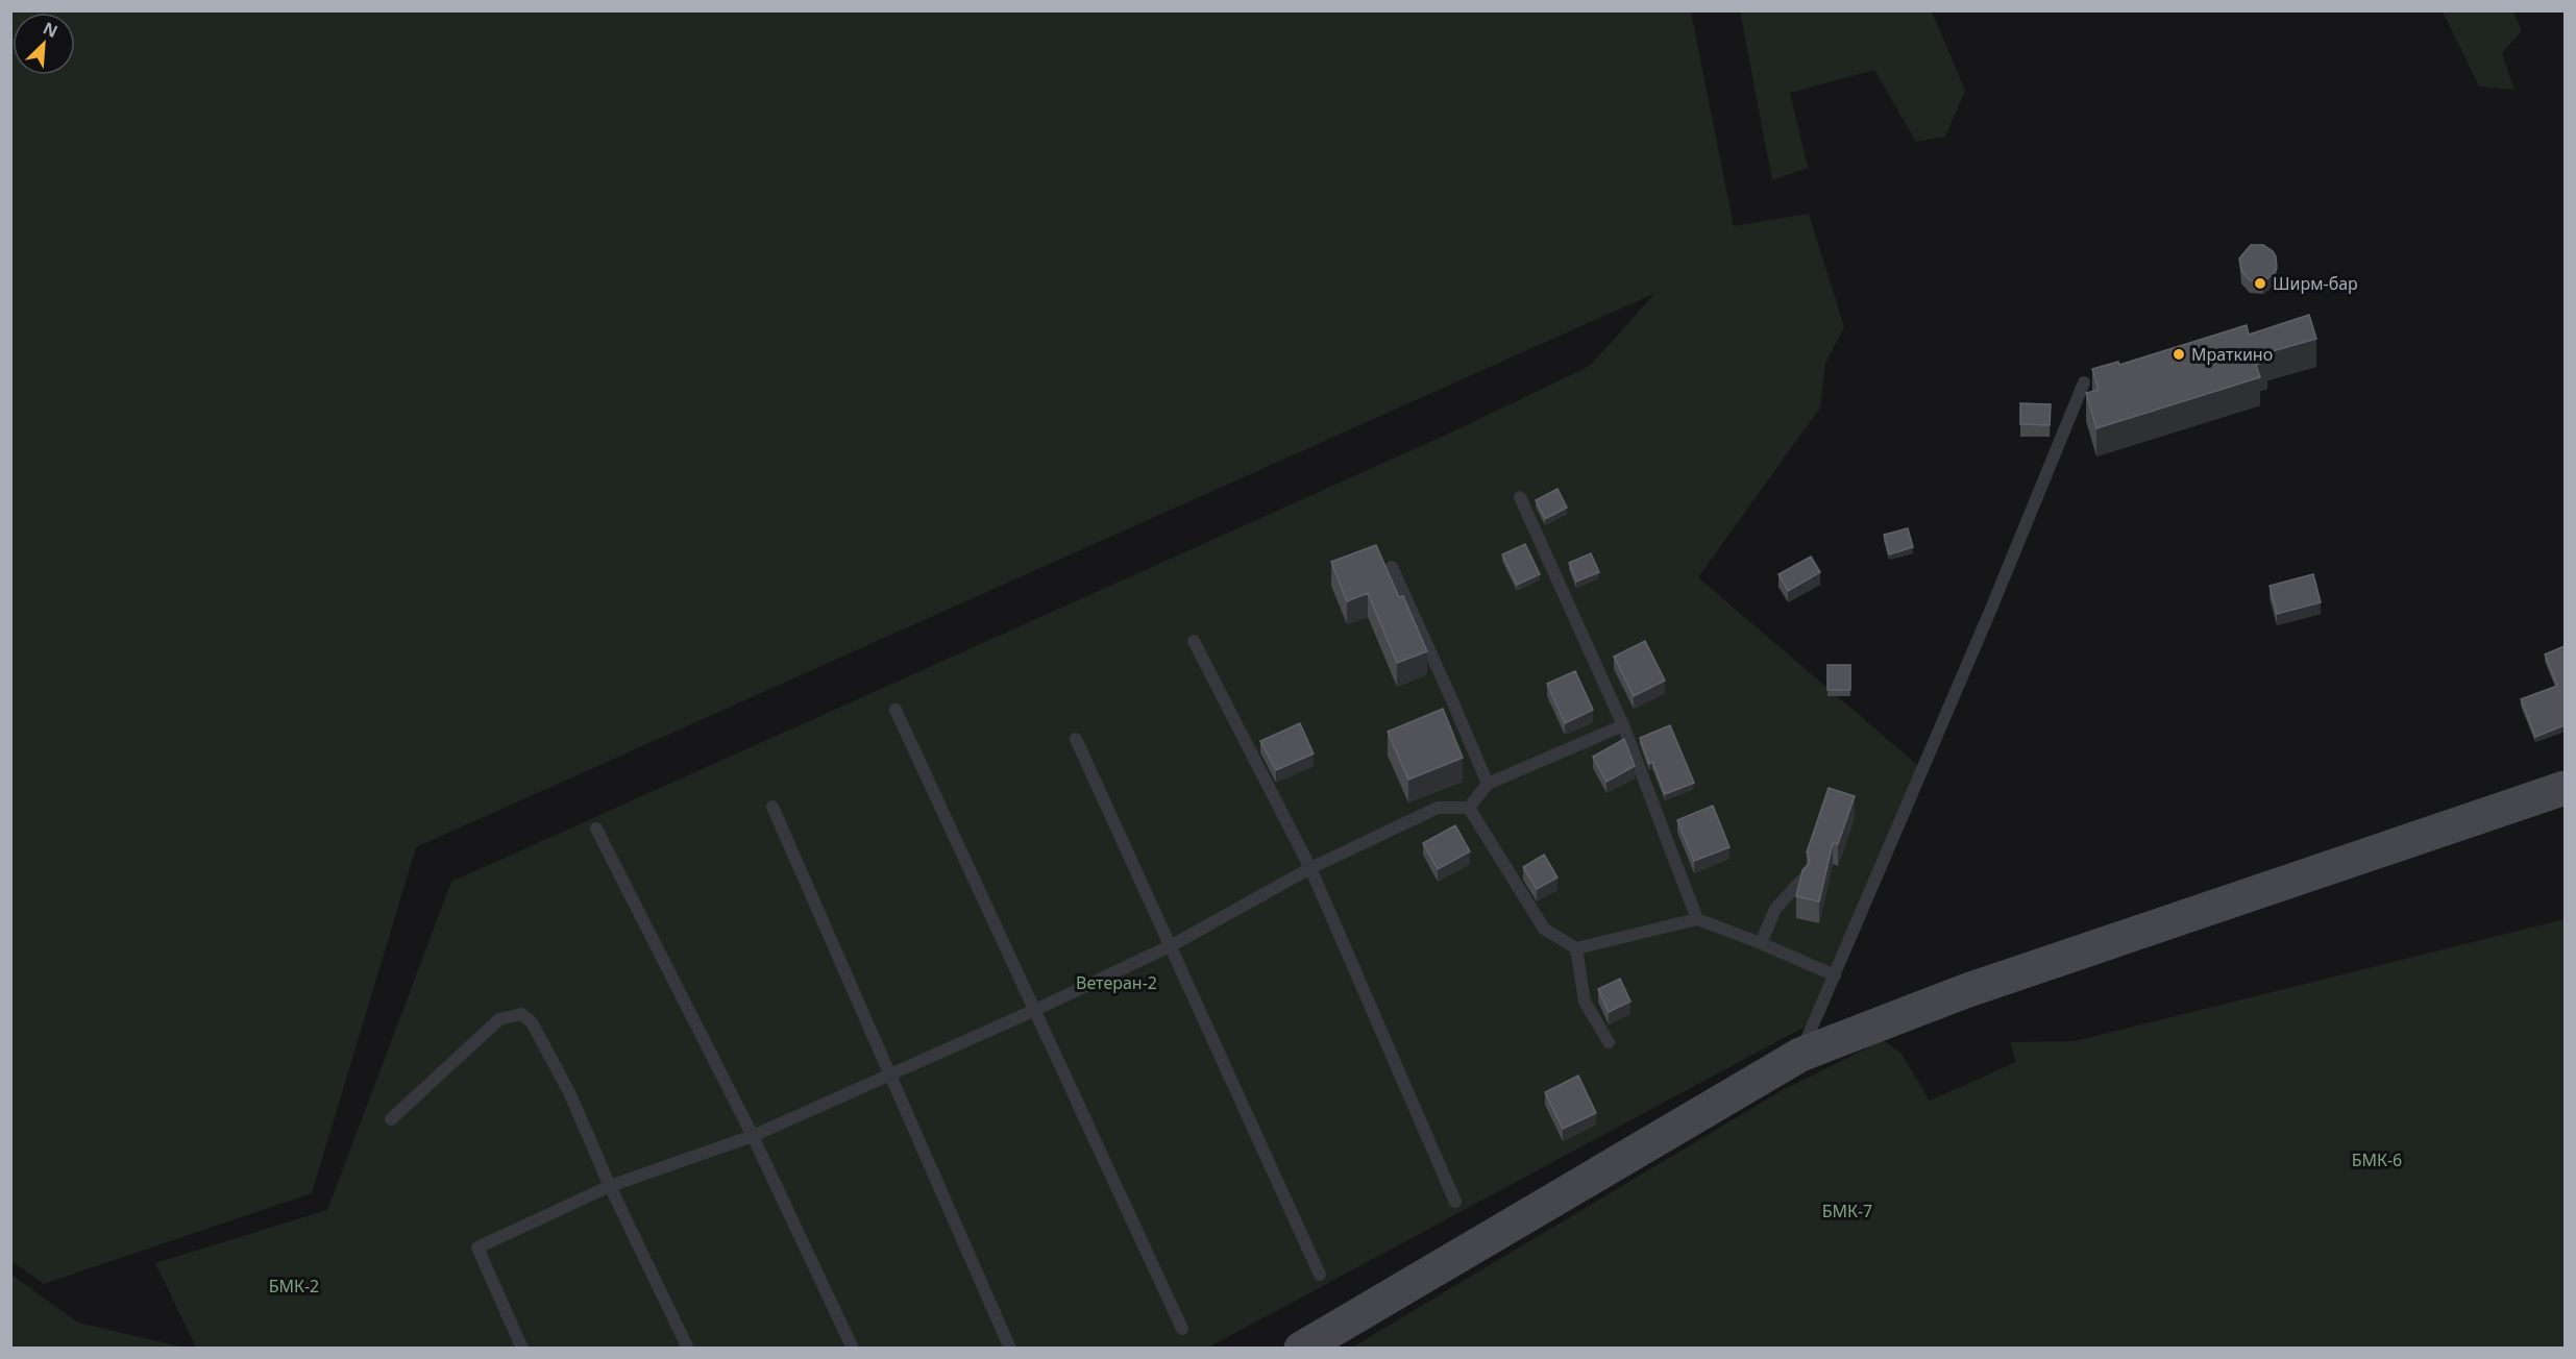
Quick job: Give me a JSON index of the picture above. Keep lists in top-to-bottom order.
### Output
{
  "parks": [
    "Ветеран-2",
    "БМК-6",
    "БМК-7",
    "БМК-2"
  ],
  "places": ["Ширм-бар", "Мраткино"],
  "north": "top right"
}
